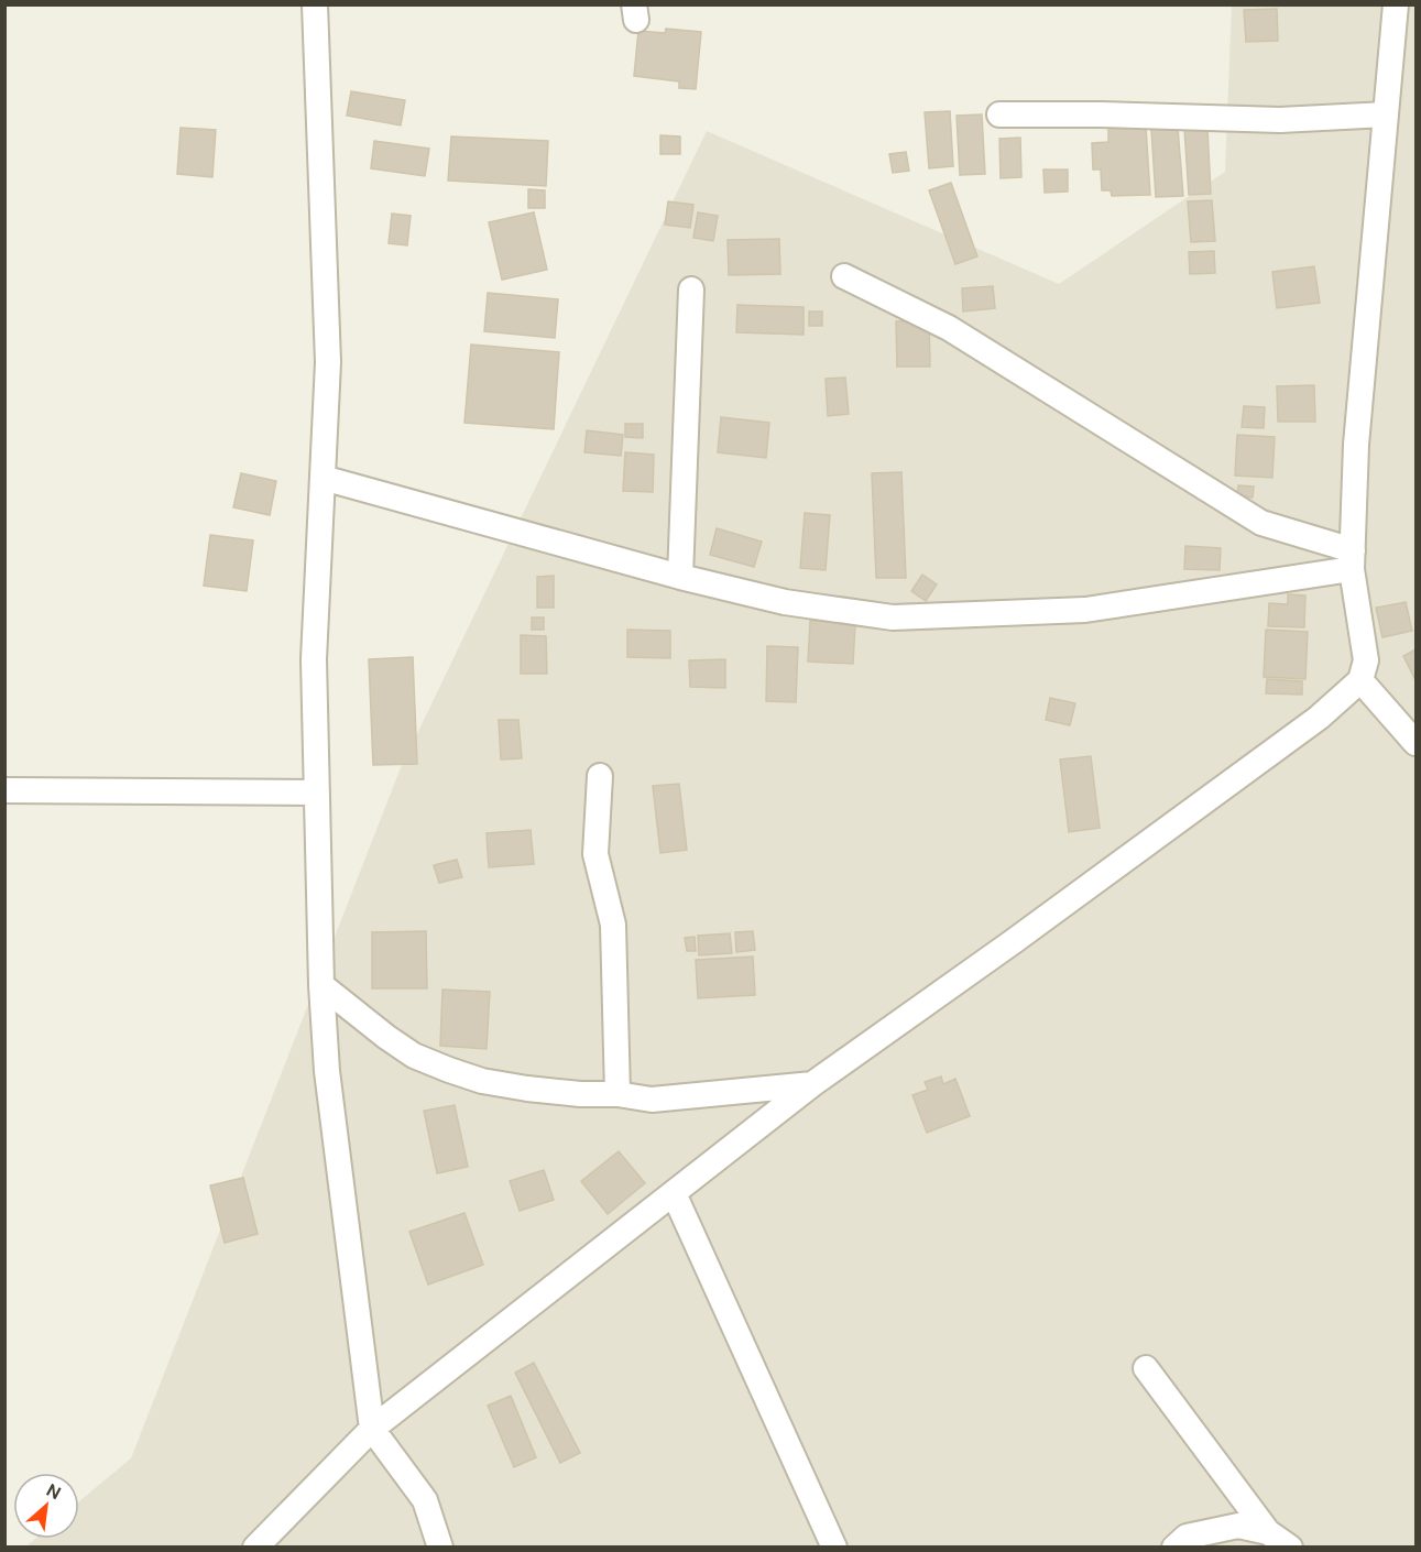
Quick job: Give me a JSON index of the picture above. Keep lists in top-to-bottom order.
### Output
{
  "north": "top right"
}
